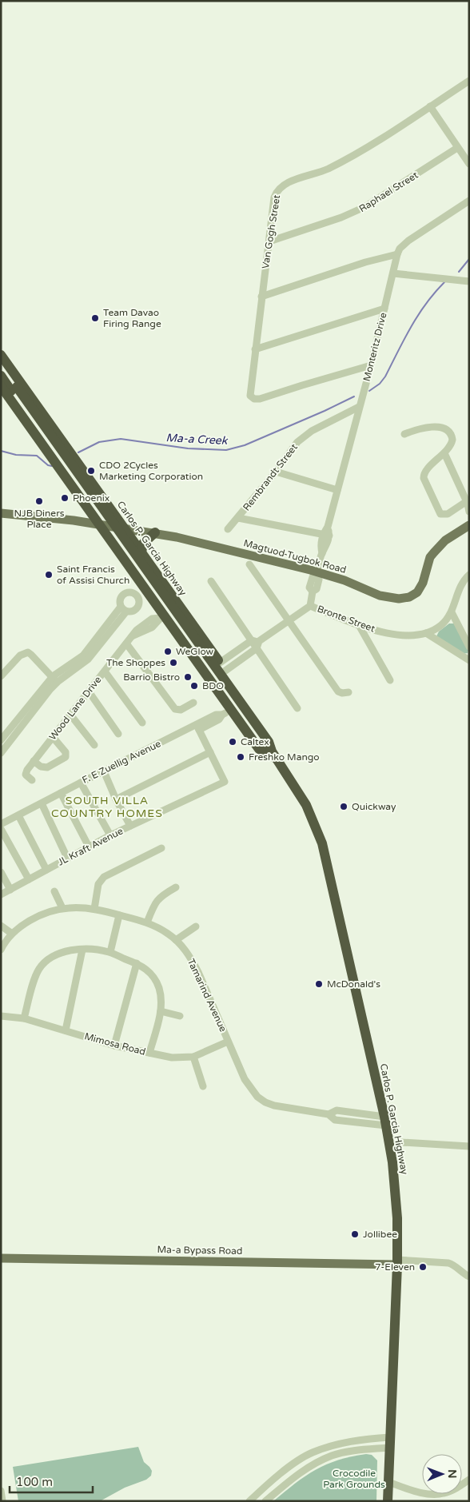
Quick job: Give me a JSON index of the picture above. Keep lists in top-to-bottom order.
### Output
{
  "streets": {
    "highway": ["Carlos P. Garcia Highway"],
    "main road": ["Magtuod-Tugbok Road", "Ma-a Bypass Road"],
    "street": [
      "Raphael Street",
      "Van Gogh Street",
      "Monteritz Drive",
      "Rembrandt Street",
      "Bronte Street",
      "Wood Lane Drive",
      "F. E Zuellig Avenue",
      "JL Kraft Avenue",
      "Tamarind Avenue",
      "Mimosa Road"
    ]
  },
  "crossings": [
    ["Raphael Street", "Van Gogh Street"],
    ["Van Gogh Street", "Monteritz Drive"],
    ["Monteritz Drive", "Rembrandt Street"],
    ["Monteritz Drive", "Magtuod-Tugbok Road"],
    ["Monteritz Drive", "Bronte Street"],
    ["Carlos P. Garcia Highway", "Magtuod-Tugbok Road"],
    ["Carlos P. Garcia Highway", "Wood Lane Drive"],
    ["Carlos P. Garcia Highway", "F. E Zuellig Avenue"],
    ["Carlos P. Garcia Highway", "Tamarind Avenue"],
    ["Carlos P. Garcia Highway", "Ma-a Bypass Road"],
    ["Tamarind Avenue", "Mimosa Road"]
  ],
  "districts": ["SOUTH VILLA COUNTRY HOMES"],
  "water": ["Ma-a Creek"],
  "parks": ["Crocodile Park Grounds"],
  "places": [
    "Team Davao Firing Range",
    "CDO 2Cycles Marketing Corporation",
    "Phoenix",
    "NJB Diners Place",
    "Saint Francis of Assisi Church",
    "WeGlow",
    "The Shoppes",
    "Barrio Bistro",
    "BDO",
    "Caltex",
    "Freshko Mango",
    "Quickway",
    "McDonald's",
    "Jollibee",
    "7-Eleven"
  ],
  "scale_bar": "100 m",
  "north": "right"
}
